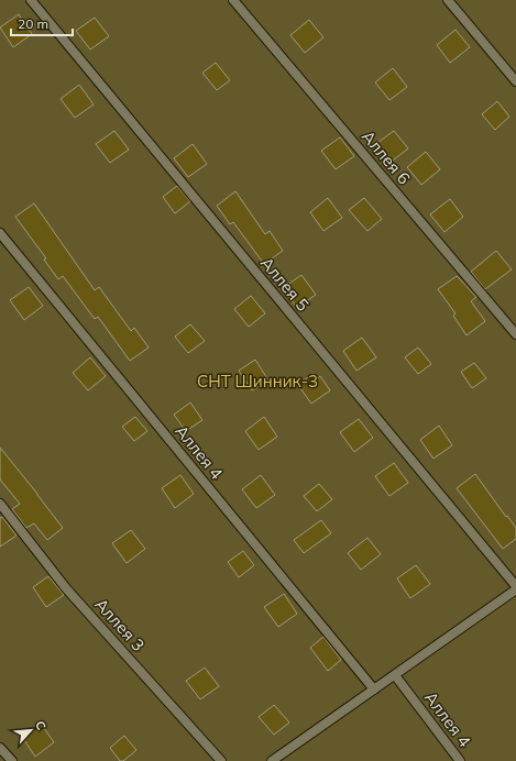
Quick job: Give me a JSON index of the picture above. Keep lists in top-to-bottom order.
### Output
{
  "streets": {
    "lane": [
      "Аллея 6",
      "Аллея 5",
      "Аллея 4",
      "Аллея 3"
    ]
  },
  "parks": ["СНТ Шинник-3"],
  "scale_bar": "20 m",
  "north": "top right"
}
